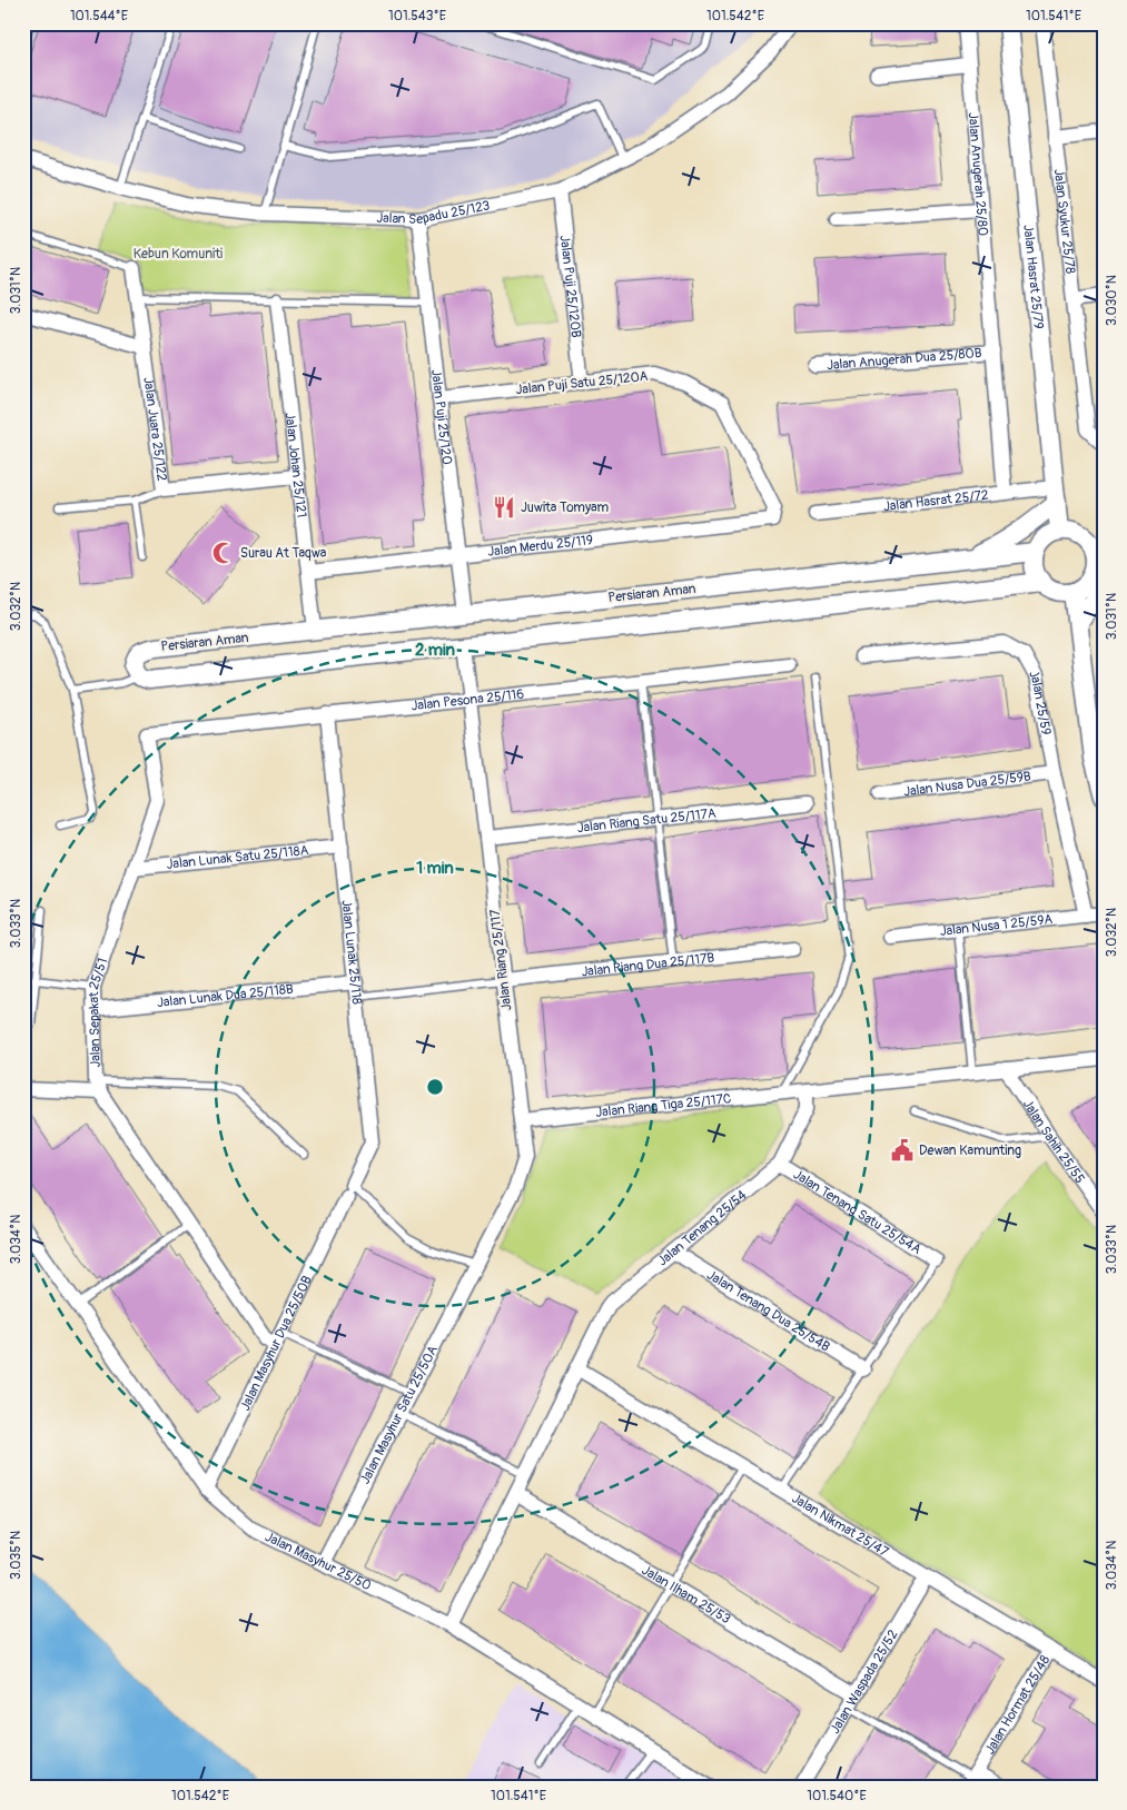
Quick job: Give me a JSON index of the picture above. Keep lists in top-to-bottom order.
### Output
{
  "streets": {
    "street": [
      "Jalan Anugerah 25/80",
      "Jalan Sepadu 25/123",
      "Jalan Syukur 25/78",
      "Jalan Hasrat 25/79",
      "Jalan Puji 25/120B",
      "Jalan Anugerah Dua 25/80B",
      "Jalan Puji Satu 25/120A",
      "Jalan Puji 25/120",
      "Jalan Juara 25/122",
      "Jalan Johan 25/121",
      "Jalan Hasrat 25/72",
      "Jalan Merdu 25/119",
      "Persiaran Aman",
      "Jalan Pesona 25/116",
      "Jalan 25/59",
      "Jalan Nusa Dua 25/59B",
      "Jalan Riang Satu 25/117A",
      "Jalan Lunak Satu 25/118A",
      "Jalan Nusa 1 25/59A",
      "Jalan Lunak 25/118",
      "Jalan Riang 25/117",
      "Jalan Riang Dua 25/117B",
      "Jalan Lunak Dua 25/118B",
      "Jalan Sepakat 25/51",
      "Jalan Riang Tiga 25/117C",
      "Jalan Sahih 25/55",
      "Jalan Tenang Satu 25/54A",
      "Jalan Tenang 25/54",
      "Jalan Tenang Dua 25/54B",
      "Jalan Masyhur Dua 25/50B",
      "Jalan Masyhur Satu 25/50A",
      "Jalan Nikmat 25/47",
      "Jalan Masyhur 25/50",
      "Jalan Ilham 25/53",
      "Jalan Waspada 25/52",
      "Jalan Hormat 25/48"
    ]
  },
  "crossings": [
    ["Jalan Anugerah 25/80", "Jalan Anugerah Dua 25/80B"],
    ["Jalan Anugerah 25/80", "Jalan Hasrat 25/72"],
    ["Jalan Sepadu 25/123", "Jalan Puji 25/120B"],
    ["Jalan Sepadu 25/123", "Jalan Puji 25/120"],
    ["Jalan Hasrat 25/79", "Jalan Hasrat 25/72"],
    ["Jalan Hasrat 25/79", "Persiaran Aman"],
    ["Jalan Puji 25/120B", "Jalan Puji Satu 25/120A"],
    ["Jalan Puji Satu 25/120A", "Jalan Puji 25/120"],
    ["Jalan Puji Satu 25/120A", "Jalan Merdu 25/119"],
    ["Jalan Puji 25/120", "Jalan Merdu 25/119"],
    ["Jalan Puji 25/120", "Persiaran Aman"],
    ["Jalan Juara 25/122", "Jalan Johan 25/121"],
    ["Jalan Johan 25/121", "Jalan Merdu 25/119"],
    ["Jalan Johan 25/121", "Persiaran Aman"],
    ["Jalan Pesona 25/116", "Jalan Lunak 25/118"],
    ["Jalan Pesona 25/116", "Jalan Riang 25/117"],
    ["Jalan Pesona 25/116", "Jalan Sepakat 25/51"],
    ["Jalan 25/59", "Jalan Nusa Dua 25/59B"],
    ["Jalan 25/59", "Jalan Nusa 1 25/59A"],
    ["Jalan Riang Satu 25/117A", "Jalan Riang 25/117"],
    ["Jalan Lunak Satu 25/118A", "Jalan Lunak 25/118"],
    ["Jalan Lunak Satu 25/118A", "Jalan Sepakat 25/51"],
    ["Jalan Lunak 25/118", "Jalan Lunak Dua 25/118B"],
    ["Jalan Lunak 25/118", "Jalan Masyhur Dua 25/50B"],
    ["Jalan Riang 25/117", "Jalan Riang Dua 25/117B"],
    ["Jalan Riang 25/117", "Jalan Riang Tiga 25/117C"],
    ["Jalan Riang 25/117", "Jalan Masyhur Satu 25/50A"],
    ["Jalan Lunak Dua 25/118B", "Jalan Sepakat 25/51"],
    ["Jalan Riang Tiga 25/117C", "Jalan Tenang 25/54"],
    ["Jalan Tenang Satu 25/54A", "Jalan Tenang 25/54"],
    ["Jalan Tenang 25/54", "Jalan Tenang Dua 25/54B"],
    ["Jalan Tenang 25/54", "Jalan Nikmat 25/47"],
    ["Jalan Tenang 25/54", "Jalan Masyhur 25/50"],
    ["Jalan Tenang 25/54", "Jalan Ilham 25/53"],
    ["Jalan Masyhur Dua 25/50B", "Jalan Masyhur 25/50"],
    ["Jalan Masyhur Satu 25/50A", "Jalan Masyhur 25/50"],
    ["Jalan Nikmat 25/47", "Jalan Waspada 25/52"],
    ["Jalan Nikmat 25/47", "Jalan Hormat 25/48"],
    ["Jalan Ilham 25/53", "Jalan Waspada 25/52"]
  ],
  "parks": ["Kebun Komuniti"],
  "places": {
    "restaurant": ["Juwita Tomyam"],
    "mosque": ["Surau At Taqwa"],
    "public building": ["Dewan Kamunting"]
  },
  "coordinates": [
    "101.544°E",
    "101.543°E",
    "101.542°E",
    "101.541°E",
    "3.031°N",
    "3.030°N",
    "3.032°N",
    "3.033°N",
    "3.034°N",
    "3.035°N",
    "101.540°E"
  ],
  "rings": ["2 min", "1 min"]
}
